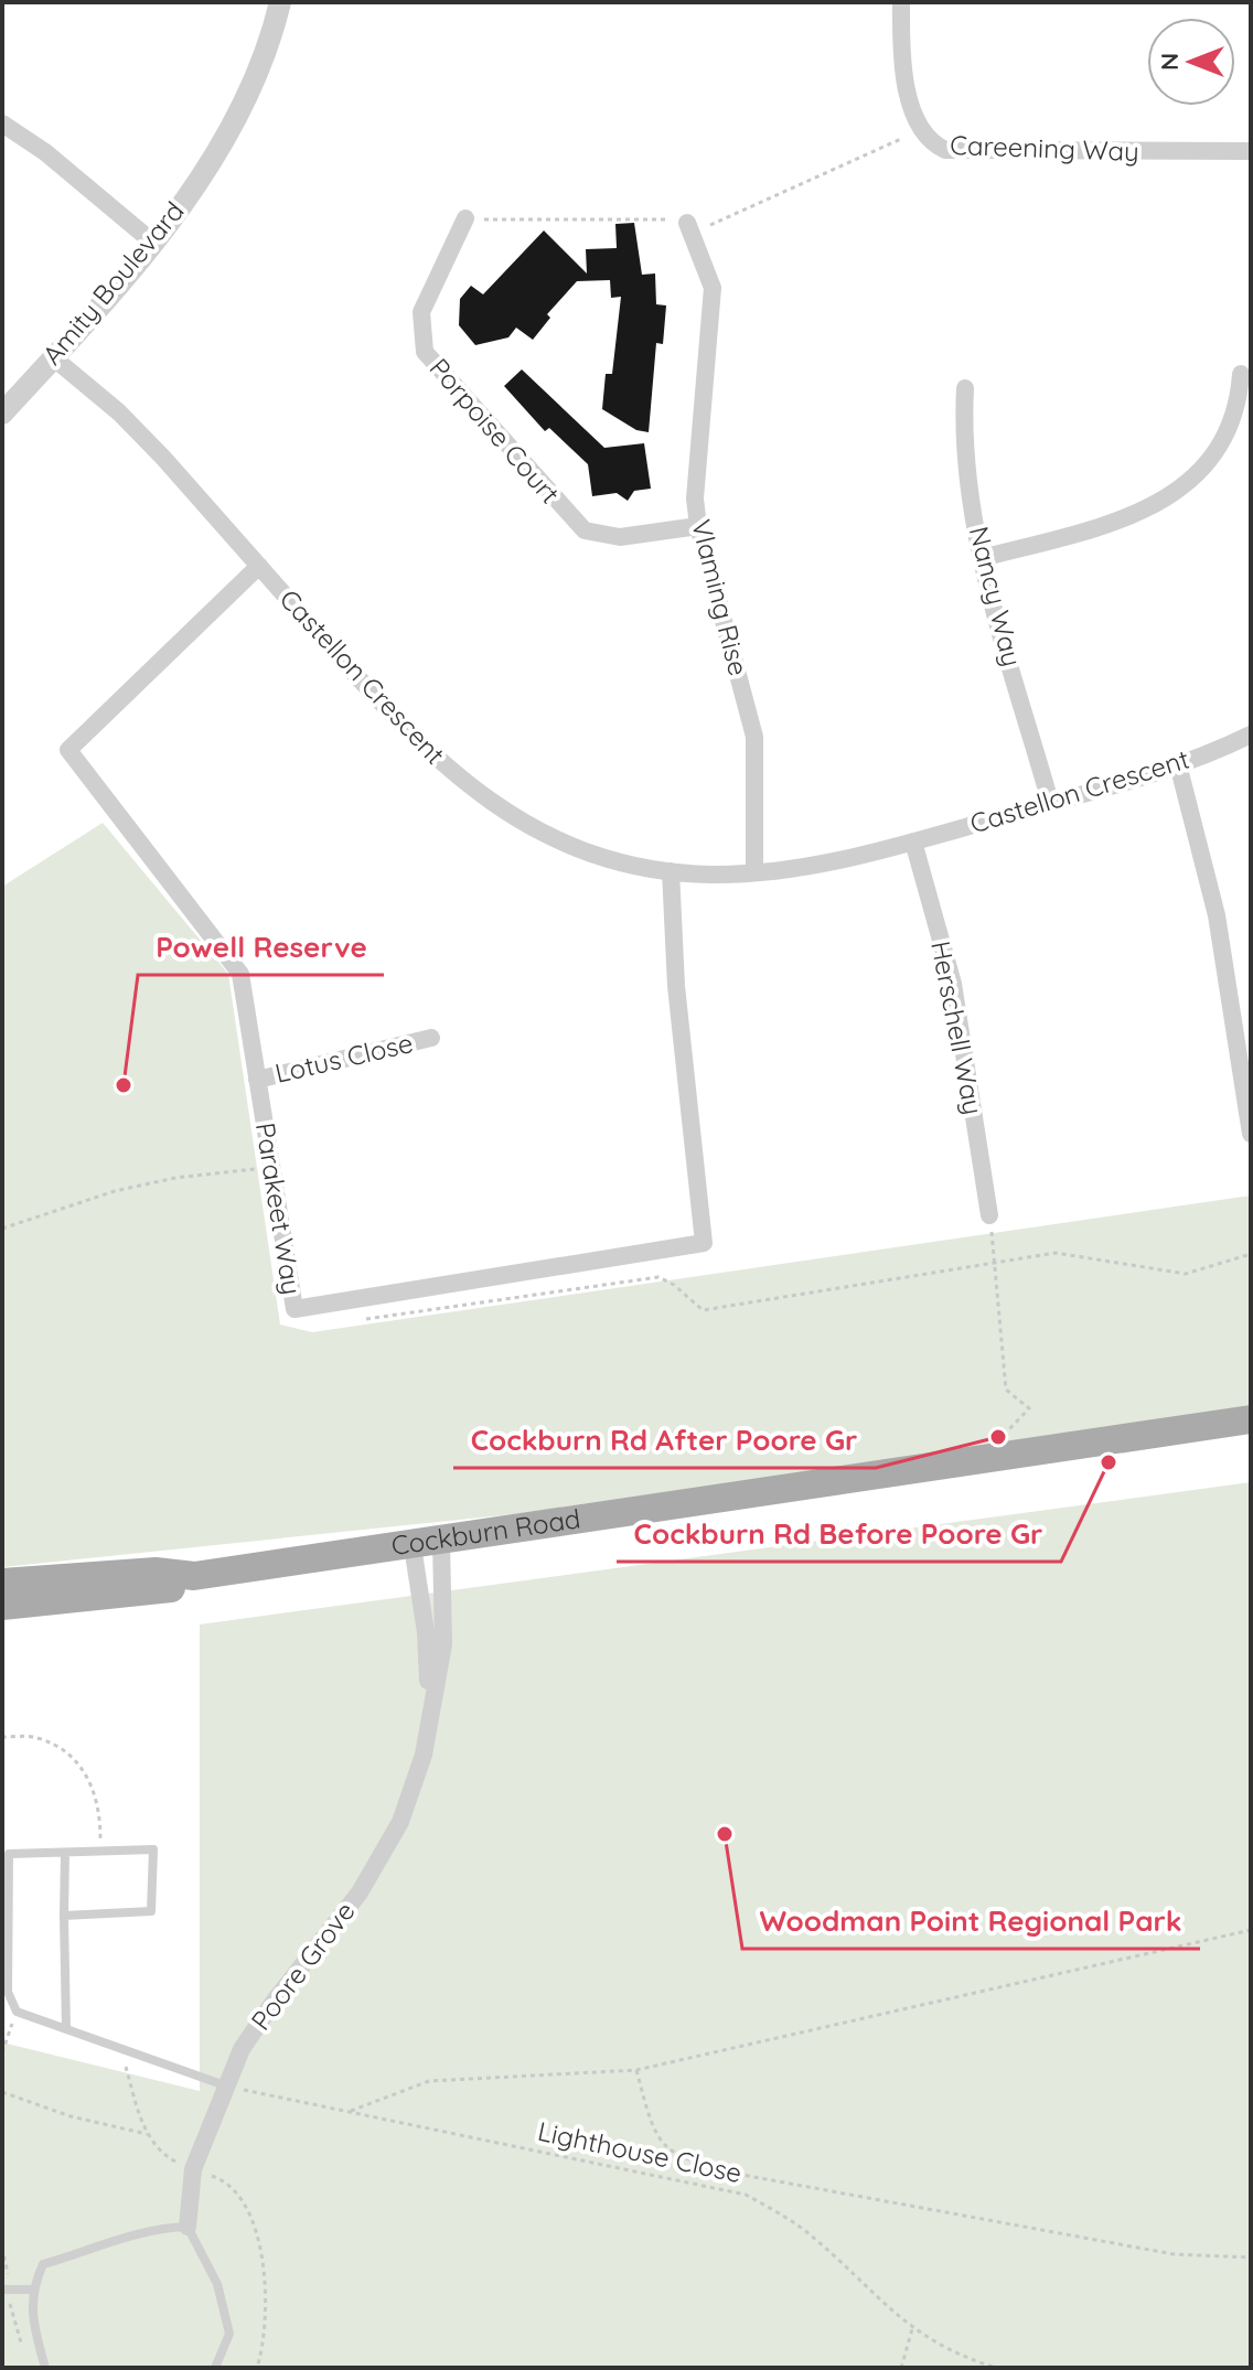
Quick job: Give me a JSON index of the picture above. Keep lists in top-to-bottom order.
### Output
{
  "streets": {
    "main road": ["Cockburn Road"],
    "street": [
      "Careening Way",
      "Amity Boulevard",
      "Porpoise Court",
      "Nancy Way",
      "Vlaming Rise",
      "Castellon Crescent",
      "Herschell Way",
      "Lotus Close",
      "Parakeet Way",
      "Poore Grove"
    ],
    "path": ["Lighthouse Close"]
  },
  "crossings": [
    ["Amity Boulevard", "Castellon Crescent"],
    ["Porpoise Court", "Vlaming Rise"],
    ["Nancy Way", "Castellon Crescent"],
    ["Vlaming Rise", "Castellon Crescent"],
    ["Castellon Crescent", "Herschell Way"],
    ["Castellon Crescent", "Parakeet Way"],
    ["Lotus Close", "Parakeet Way"],
    ["Cockburn Road", "Poore Grove"],
    ["Poore Grove", "Lighthouse Close"]
  ],
  "places": [
    "Powell Reserve",
    "Cockburn Rd After Poore Gr",
    "Cockburn Rd Before Poore Gr",
    "Woodman Point Regional Park"
  ],
  "north": "left"
}
